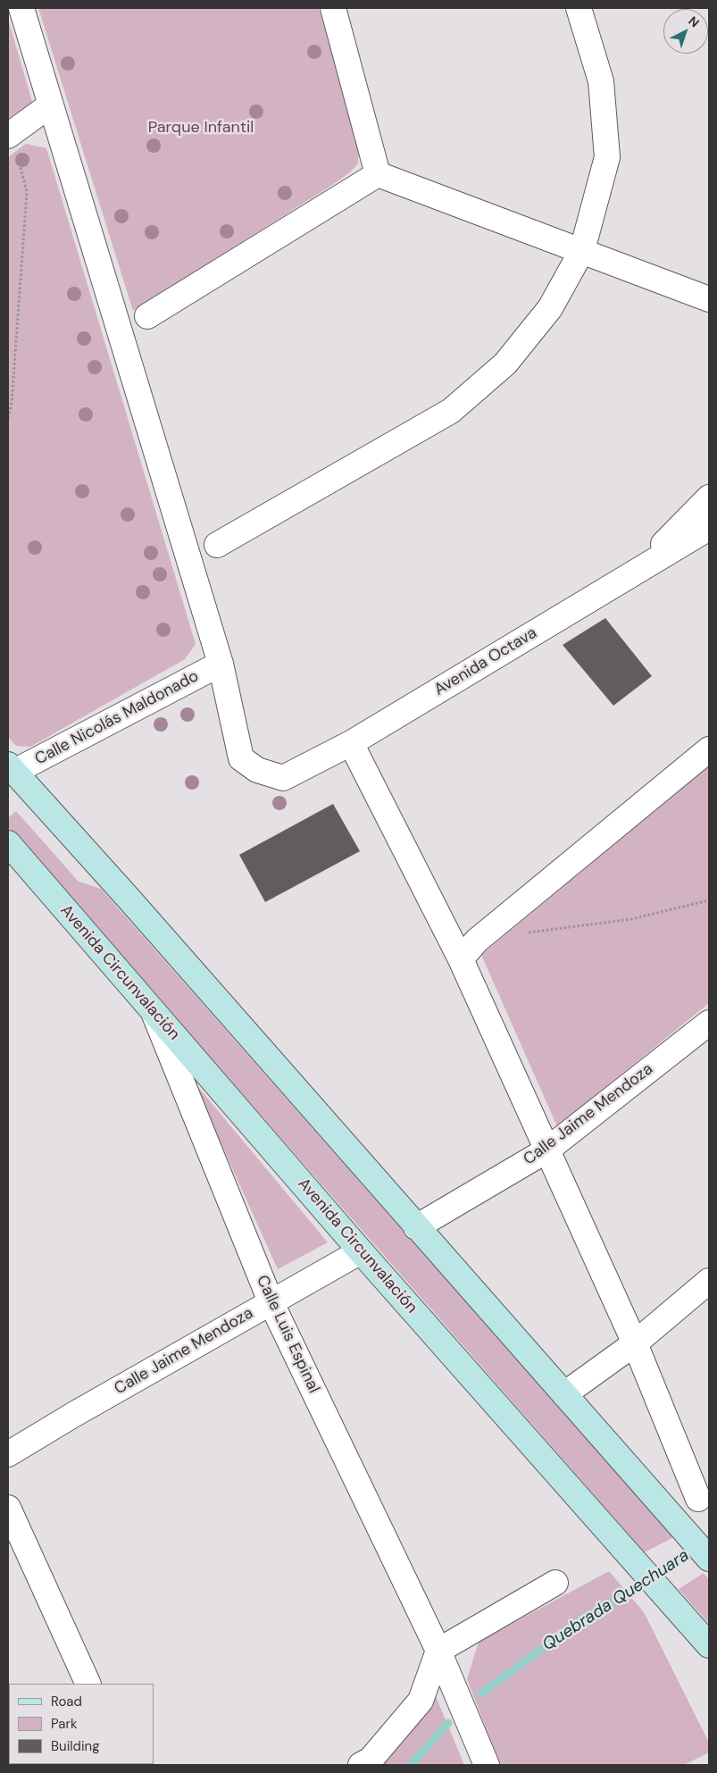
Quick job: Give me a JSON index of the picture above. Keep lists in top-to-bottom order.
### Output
{
  "streets": {
    "main road": ["Avenida Circunvalación"],
    "street": [
      "Avenida Octava",
      "Calle Nicolás Maldonado",
      "Calle Jaime Mendoza",
      "Calle Luis Espinal"
    ]
  },
  "crossings": [
    ["Avenida Octava", "Calle Nicolás Maldonado"],
    ["Avenida Circunvalación", "Calle Jaime Mendoza"],
    ["Avenida Circunvalación", "Calle Luis Espinal"],
    ["Calle Jaime Mendoza", "Calle Luis Espinal"]
  ],
  "water": ["Quebrada Quechuara"],
  "parks": ["Parque Infantil"],
  "legend": ["Road", "Park", "Building"],
  "north": "top right"
}
